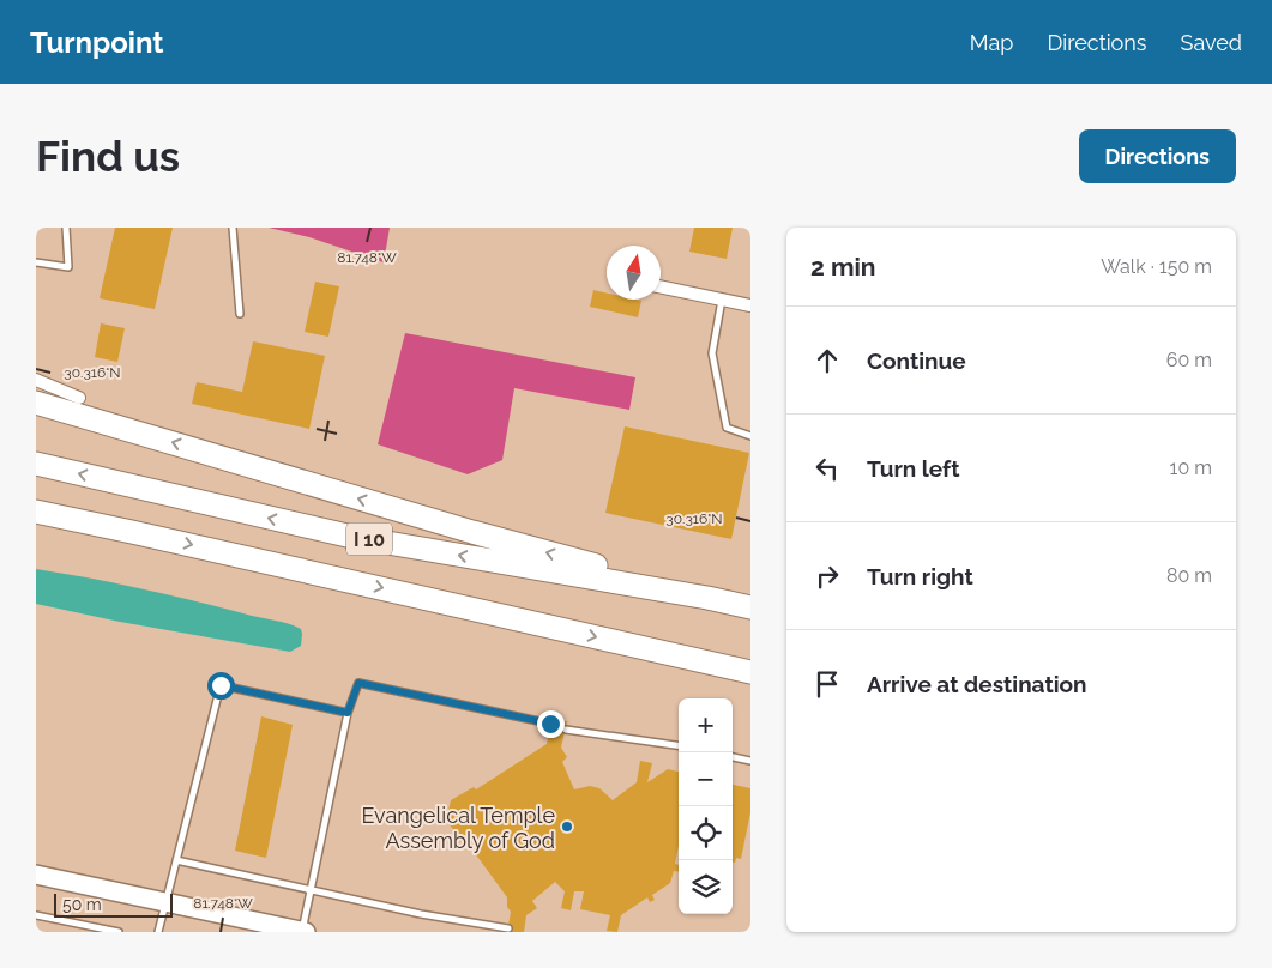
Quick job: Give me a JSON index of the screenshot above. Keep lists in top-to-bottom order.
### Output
{
  "streets": {
    "highway": ["I 10"]
  },
  "places": ["Evangelical Temple Assembly of God"],
  "scale_bar": "50 m",
  "north": "top",
  "page": {
    "header": "Turnpoint",
    "nav": ["Map", "Directions", "Saved"],
    "buttons": "Directions",
    "title": "Find us",
    "heading": ["2 min", "Walk · 150 m"],
    "list": [
      ["Continue", "60 m"],
      ["Turn left", "10 m"],
      ["Turn right", "80 m"],
      "Arrive at destination"
    ],
    "map_buttons": ["+", "−"],
    "scale": "50 m"
  },
  "coordinates": ["81.748°W", "30.316°N"]
}
